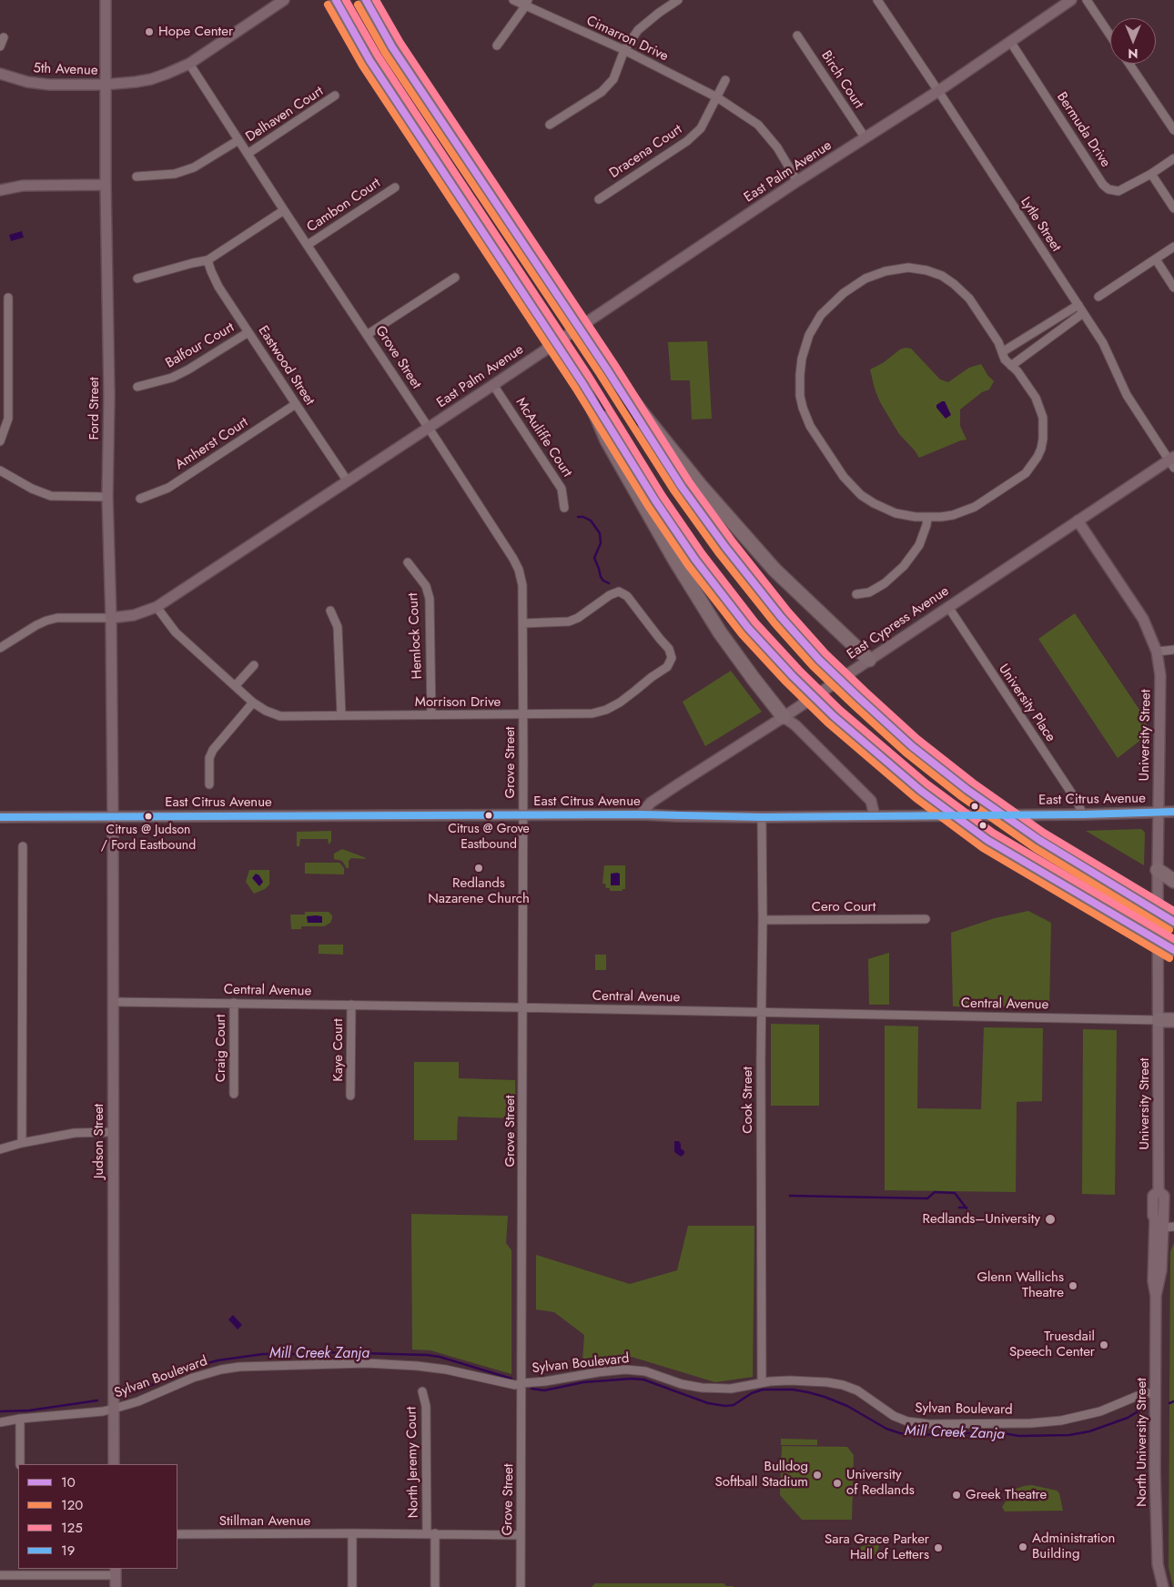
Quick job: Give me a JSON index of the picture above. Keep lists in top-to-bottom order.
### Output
{
  "streets": {
    "main road": [
      "5th Avenue",
      "East Palm Avenue",
      "Ford Street",
      "East Cypress Avenue",
      "University Street",
      "East Citrus Avenue",
      "Judson Street",
      "North University Street"
    ],
    "street": [
      "Cimarron Drive",
      "Birch Court",
      "Delhaven Court",
      "Bermuda Drive",
      "Dracena Court",
      "Cambon Court",
      "Lytle Street",
      "Balfour Court",
      "Grove Street",
      "Eastwood Street",
      "McAuliffe Court",
      "Amherst Court",
      "Hemlock Court",
      "Morrison Drive",
      "University Place",
      "Cero Court",
      "Central Avenue",
      "Craig Court",
      "Kaye Court",
      "Cook Street",
      "Sylvan Boulevard",
      "North Jeremy Court",
      "Stillman Avenue"
    ]
  },
  "crossings": [
    ["Cimarron Drive", "Dracena Court"],
    ["Cimarron Drive", "East Palm Avenue"],
    ["5th Avenue", "Grove Street"],
    ["5th Avenue", "Ford Street"],
    ["Birch Court", "East Palm Avenue"],
    ["Delhaven Court", "Grove Street"],
    ["Bermuda Drive", "East Palm Avenue"],
    ["East Palm Avenue", "Lytle Street"],
    ["East Palm Avenue", "Grove Street"],
    ["East Palm Avenue", "Eastwood Street"],
    ["East Palm Avenue", "Ford Street"],
    ["East Palm Avenue", "McAuliffe Court"],
    ["East Palm Avenue", "Morrison Drive"],
    ["Cambon Court", "Grove Street"],
    ["Lytle Street", "East Cypress Avenue"],
    ["Balfour Court", "Eastwood Street"],
    ["Grove Street", "Morrison Drive"],
    ["Grove Street", "East Citrus Avenue"],
    ["Grove Street", "Central Avenue"],
    ["Grove Street", "Sylvan Boulevard"],
    ["Grove Street", "Stillman Avenue"],
    ["Eastwood Street", "Amherst Court"],
    ["Ford Street", "East Citrus Avenue"],
    ["Ford Street", "Judson Street"],
    ["East Cypress Avenue", "University Place"],
    ["East Cypress Avenue", "University Street"],
    ["East Cypress Avenue", "East Citrus Avenue"],
    ["Hemlock Court", "Morrison Drive"],
    ["University Place", "East Citrus Avenue"],
    ["University Street", "East Citrus Avenue"],
    ["University Street", "Central Avenue"],
    ["University Street", "North University Street"],
    ["East Citrus Avenue", "Cook Street"],
    ["East Citrus Avenue", "Judson Street"],
    ["Cero Court", "Cook Street"],
    ["Central Avenue", "Craig Court"],
    ["Central Avenue", "Kaye Court"],
    ["Central Avenue", "Cook Street"],
    ["Central Avenue", "Judson Street"],
    ["Cook Street", "Sylvan Boulevard"],
    ["Judson Street", "Sylvan Boulevard"],
    ["Sylvan Boulevard", "North University Street"],
    ["North Jeremy Court", "Stillman Avenue"]
  ],
  "water": ["Mill Creek Zanja"],
  "places": [
    "Hope Center",
    "Citrus @ Grove Eastbound",
    "Citrus @ Judson / Ford Eastbound",
    "Redlands Nazarene Church",
    "Redlands–University",
    "Glenn Wallichs Theatre",
    "Truesdail Speech Center",
    "Bulldog Softball Stadium",
    "University of Redlands",
    "Greek Theatre",
    "Administration Building",
    "Sara Grace Parker Hall of Letters"
  ],
  "lines": [
    "transit line 10",
    "transit line 125",
    "transit line 120",
    "transit line 19"
  ],
  "legend": [
    "10",
    "120",
    "125",
    "19"
  ],
  "north": "bottom"
}
